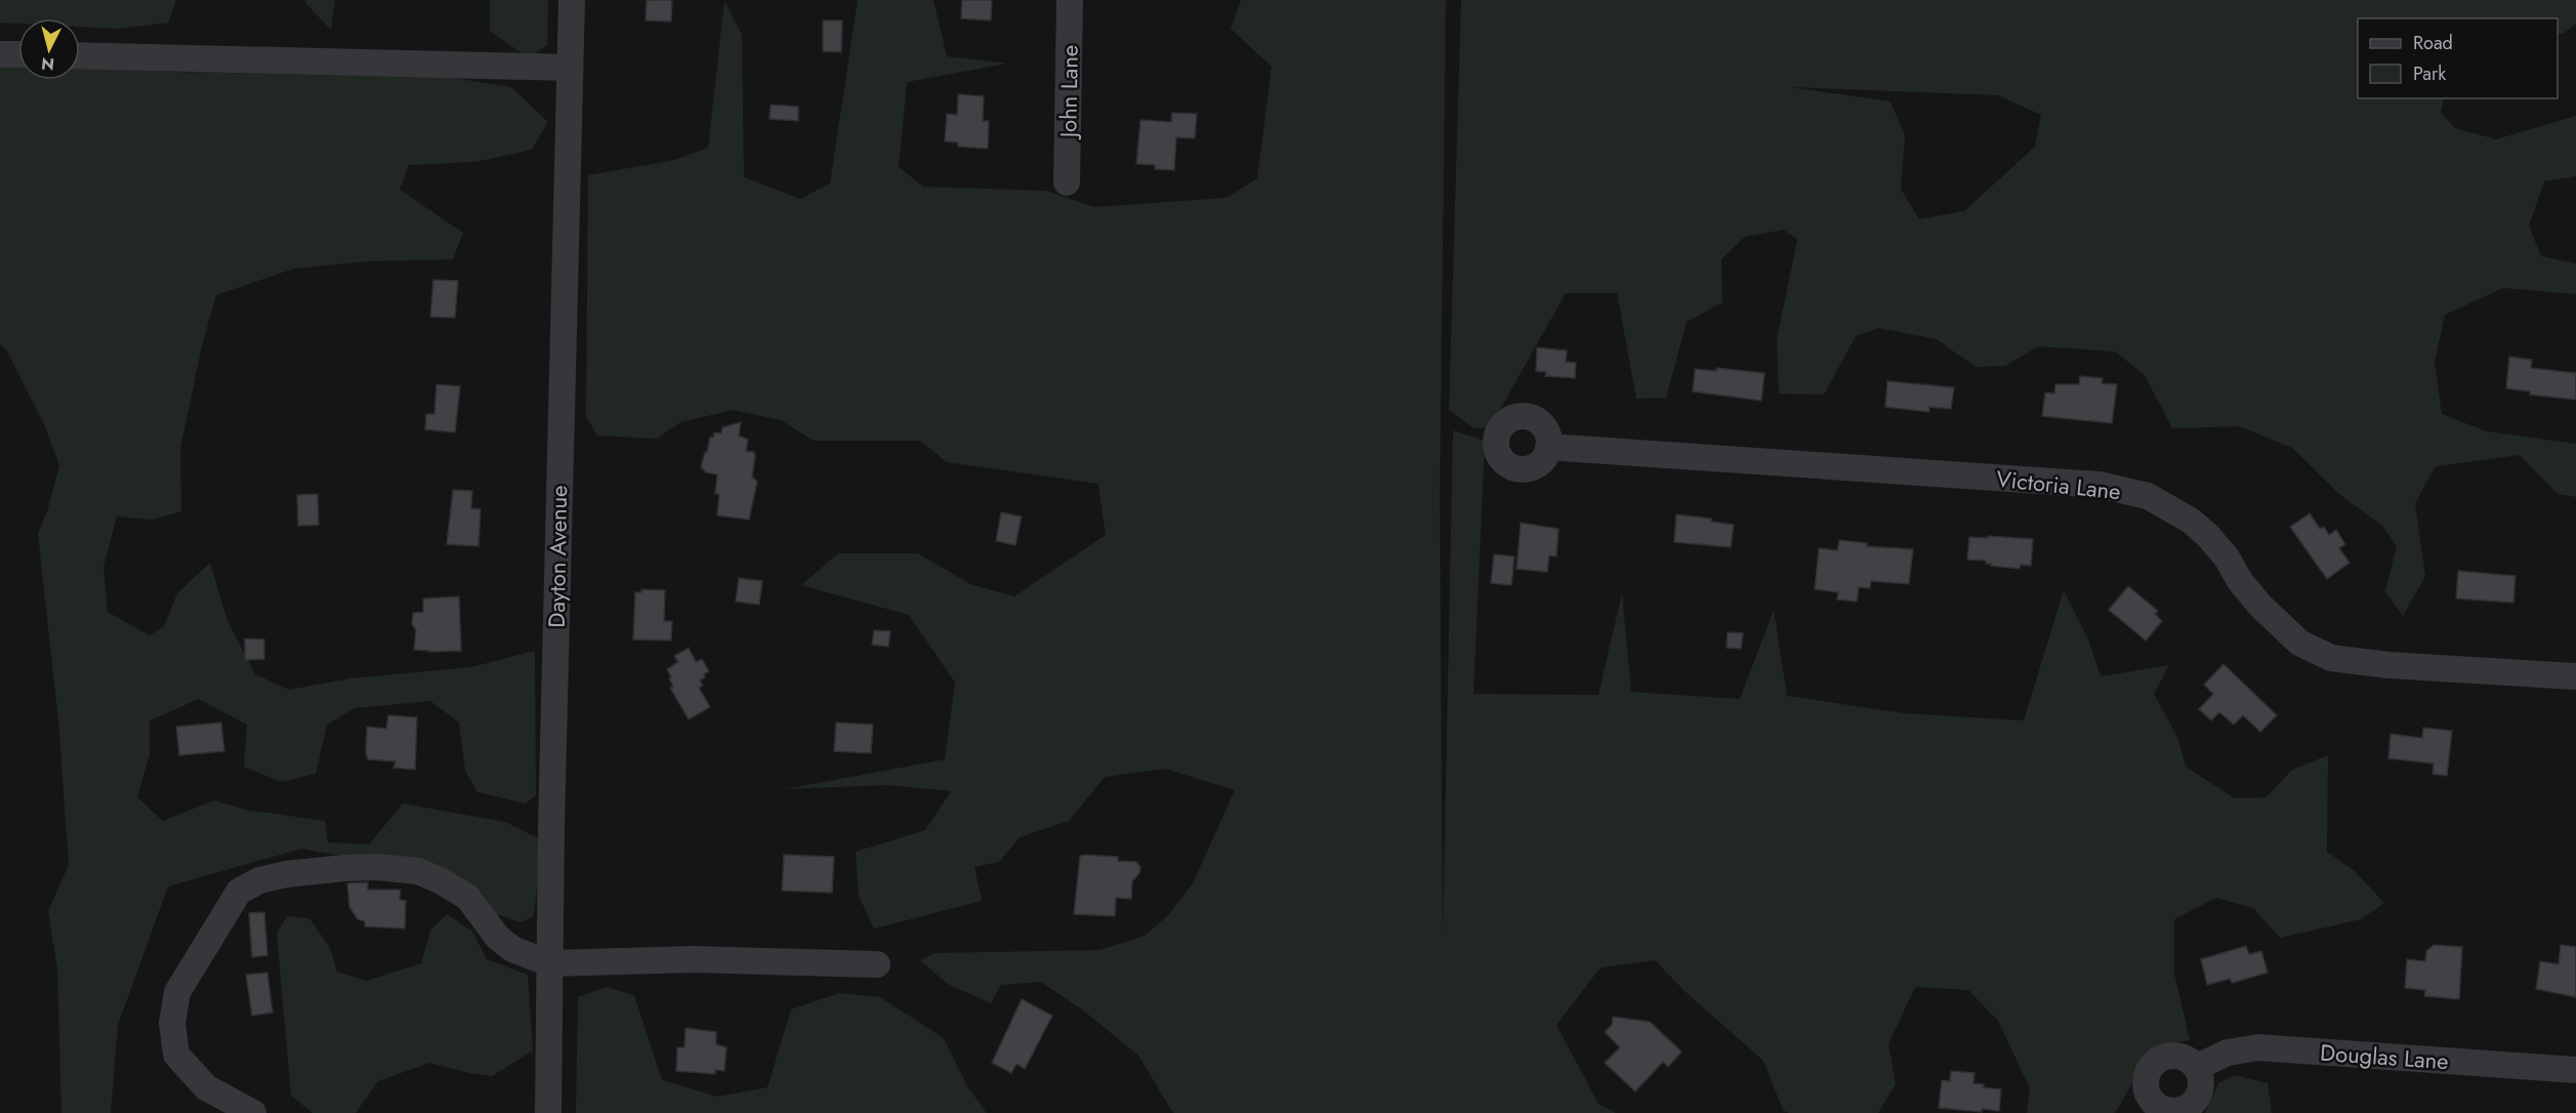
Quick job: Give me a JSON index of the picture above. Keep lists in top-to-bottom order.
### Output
{
  "streets": {
    "street": [
      "John Lane",
      "Victoria Lane",
      "Dayton Avenue",
      "Douglas Lane"
    ]
  },
  "legend": ["Road", "Park"],
  "north": "bottom"
}
